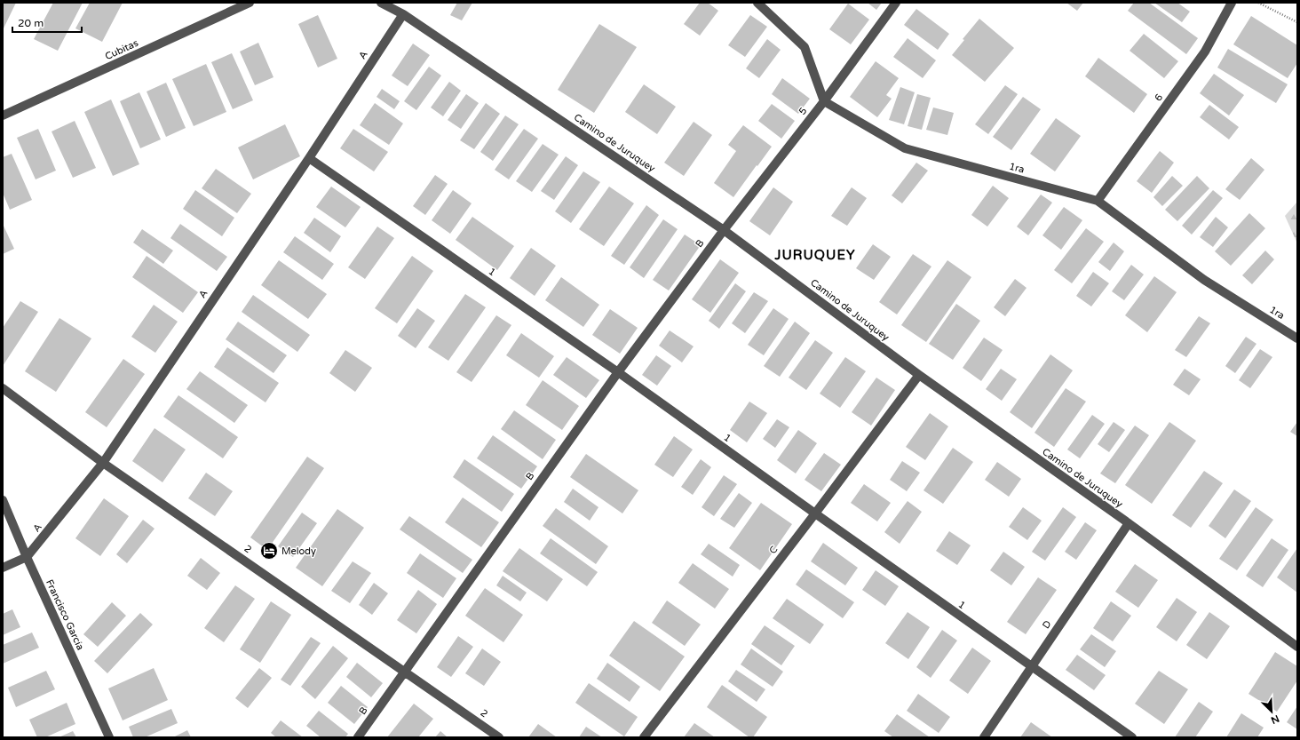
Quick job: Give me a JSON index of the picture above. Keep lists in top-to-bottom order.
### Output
{
  "streets": {
    "street": [
      "Cubitas",
      "A",
      "6",
      "5",
      "Camino de Juruquey",
      "1ra",
      "B",
      "1",
      "2",
      "C",
      "Francisco García",
      "D"
    ]
  },
  "crossings": [
    ["A", "Camino de Juruquey"],
    ["A", "1"],
    ["A", "2"],
    ["A", "Francisco García"],
    ["6", "1ra"],
    ["5", "Camino de Juruquey"],
    ["5", "1ra"],
    ["5", "B"],
    ["Camino de Juruquey", "B"],
    ["Camino de Juruquey", "C"],
    ["Camino de Juruquey", "D"],
    ["B", "1"],
    ["B", "2"],
    ["1", "C"],
    ["1", "D"]
  ],
  "districts": ["JURUQUEY"],
  "places": {
    "hotel": ["Melody"]
  },
  "scale_bar": "20 m",
  "north": "bottom right"
}
